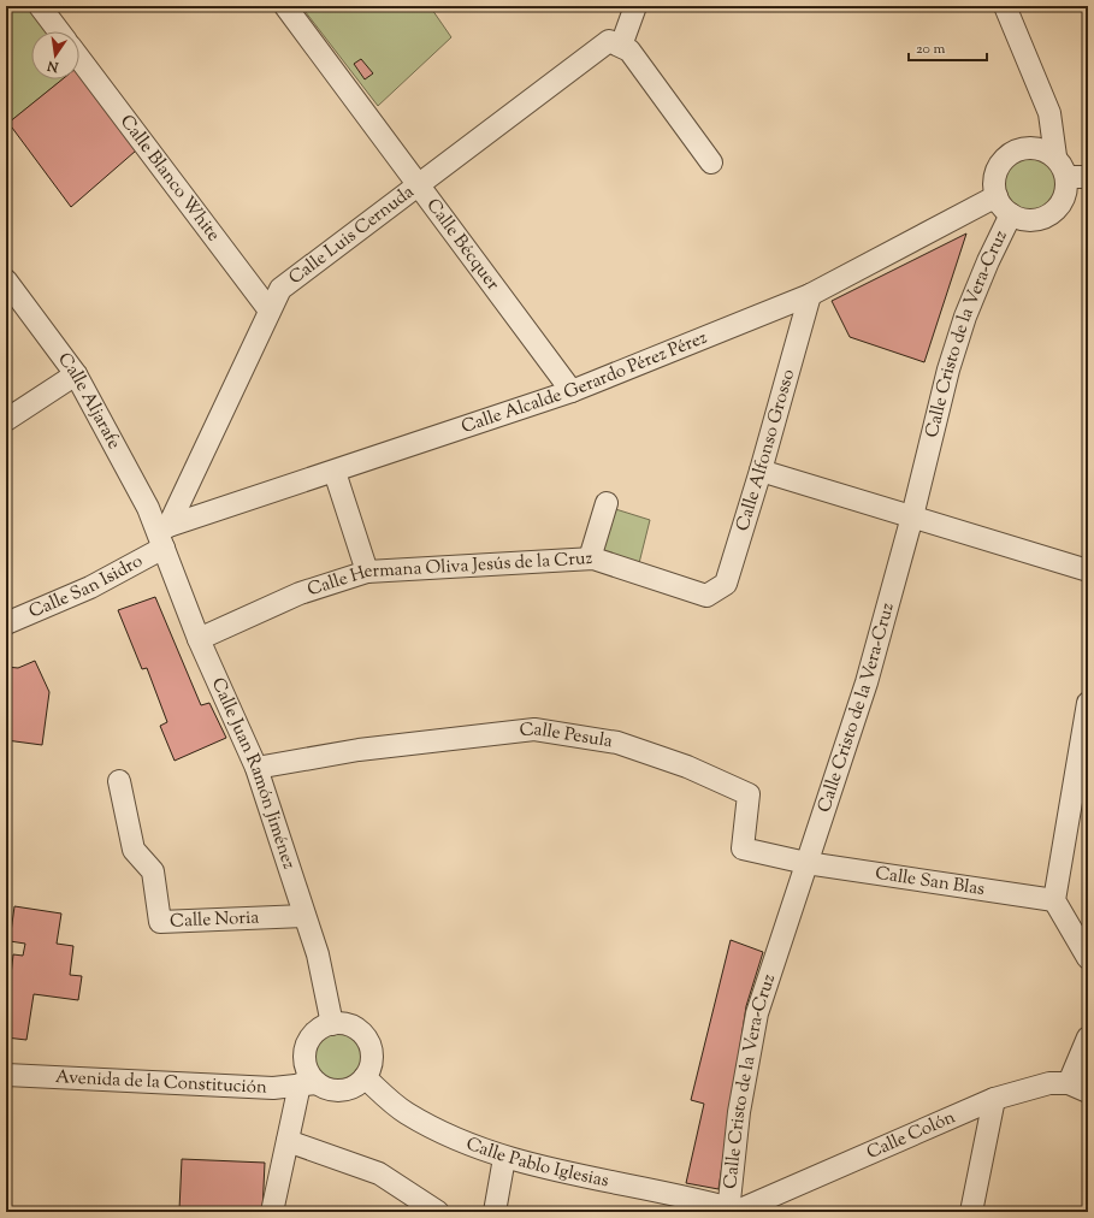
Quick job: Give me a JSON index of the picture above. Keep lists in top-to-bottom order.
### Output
{
  "streets": {
    "street": [
      "Calle Blanco White",
      "Calle Luis Cernuda",
      "Calle Bécquer",
      "Calle Cristo de la Vera-Cruz",
      "Calle Alcalde Gerardo Pérez Pérez",
      "Calle Aljarafe",
      "Calle Alfonso Grosso",
      "Calle Hermana Oliva Jesús de la Cruz",
      "Calle San Isidro",
      "Calle Pesula",
      "Calle Juan Ramón Jiménez",
      "Calle San Blas",
      "Calle Noria",
      "Avenida de la Constitución",
      "Calle Colón",
      "Calle Pablo Iglesias"
    ]
  },
  "crossings": [
    ["Calle Blanco White", "Calle Luis Cernuda"],
    ["Calle Luis Cernuda", "Calle Bécquer"],
    ["Calle Luis Cernuda", "Calle Alcalde Gerardo Pérez Pérez"],
    ["Calle Luis Cernuda", "Calle Aljarafe"],
    ["Calle Luis Cernuda", "Calle San Isidro"],
    ["Calle Luis Cernuda", "Calle Juan Ramón Jiménez"],
    ["Calle Bécquer", "Calle Alcalde Gerardo Pérez Pérez"],
    ["Calle Cristo de la Vera-Cruz", "Calle Alcalde Gerardo Pérez Pérez"],
    ["Calle Cristo de la Vera-Cruz", "Calle Pesula"],
    ["Calle Cristo de la Vera-Cruz", "Calle San Blas"],
    ["Calle Cristo de la Vera-Cruz", "Calle Colón"],
    ["Calle Cristo de la Vera-Cruz", "Calle Pablo Iglesias"],
    ["Calle Alcalde Gerardo Pérez Pérez", "Calle Aljarafe"],
    ["Calle Alcalde Gerardo Pérez Pérez", "Calle Alfonso Grosso"],
    ["Calle Alcalde Gerardo Pérez Pérez", "Calle San Isidro"],
    ["Calle Alcalde Gerardo Pérez Pérez", "Calle Juan Ramón Jiménez"],
    ["Calle Aljarafe", "Calle San Isidro"],
    ["Calle Aljarafe", "Calle Juan Ramón Jiménez"],
    ["Calle Alfonso Grosso", "Calle Hermana Oliva Jesús de la Cruz"],
    ["Calle Hermana Oliva Jesús de la Cruz", "Calle Juan Ramón Jiménez"],
    ["Calle San Isidro", "Calle Juan Ramón Jiménez"],
    ["Calle Pesula", "Calle Juan Ramón Jiménez"],
    ["Calle Pesula", "Calle San Blas"],
    ["Calle Juan Ramón Jiménez", "Calle Noria"],
    ["Calle Juan Ramón Jiménez", "Avenida de la Constitución"],
    ["Calle Juan Ramón Jiménez", "Calle Pablo Iglesias"],
    ["Avenida de la Constitución", "Calle Pablo Iglesias"],
    ["Calle Colón", "Calle Pablo Iglesias"]
  ],
  "scale_bar": "20 m",
  "north": "bottom"
}
